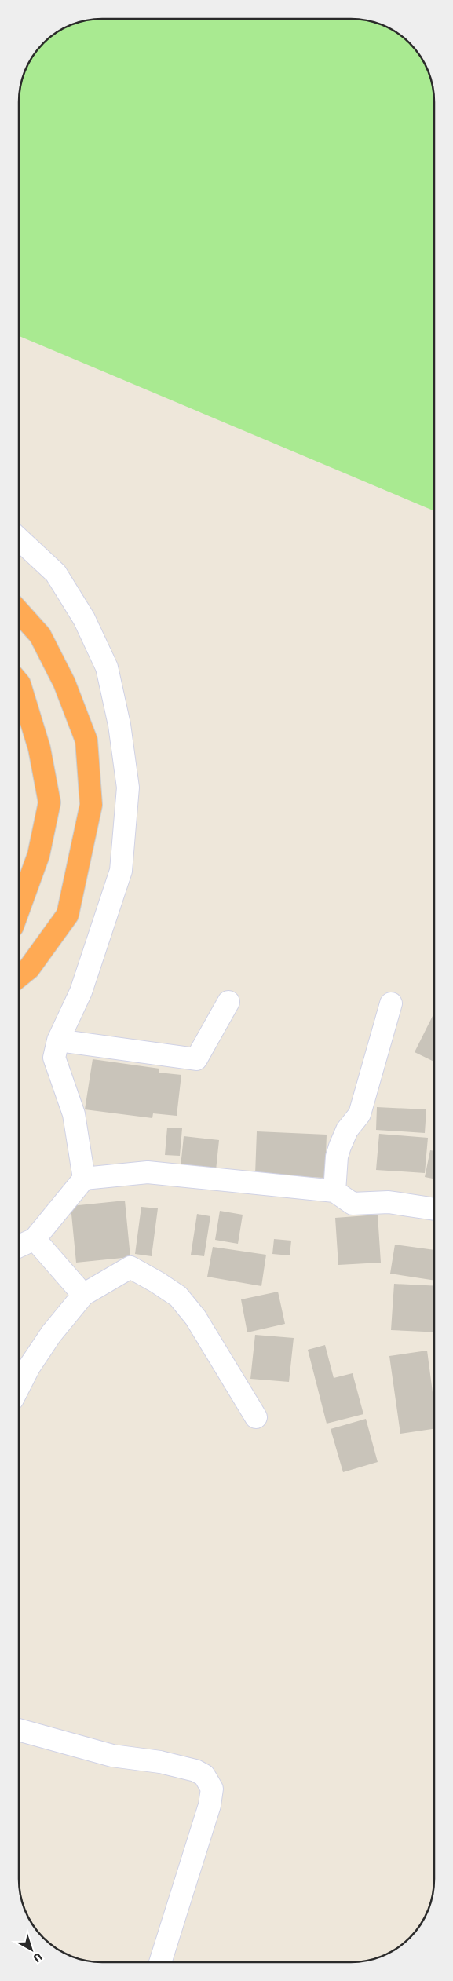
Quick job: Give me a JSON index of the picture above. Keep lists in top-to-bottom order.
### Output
{
  "north": "bottom right"
}
